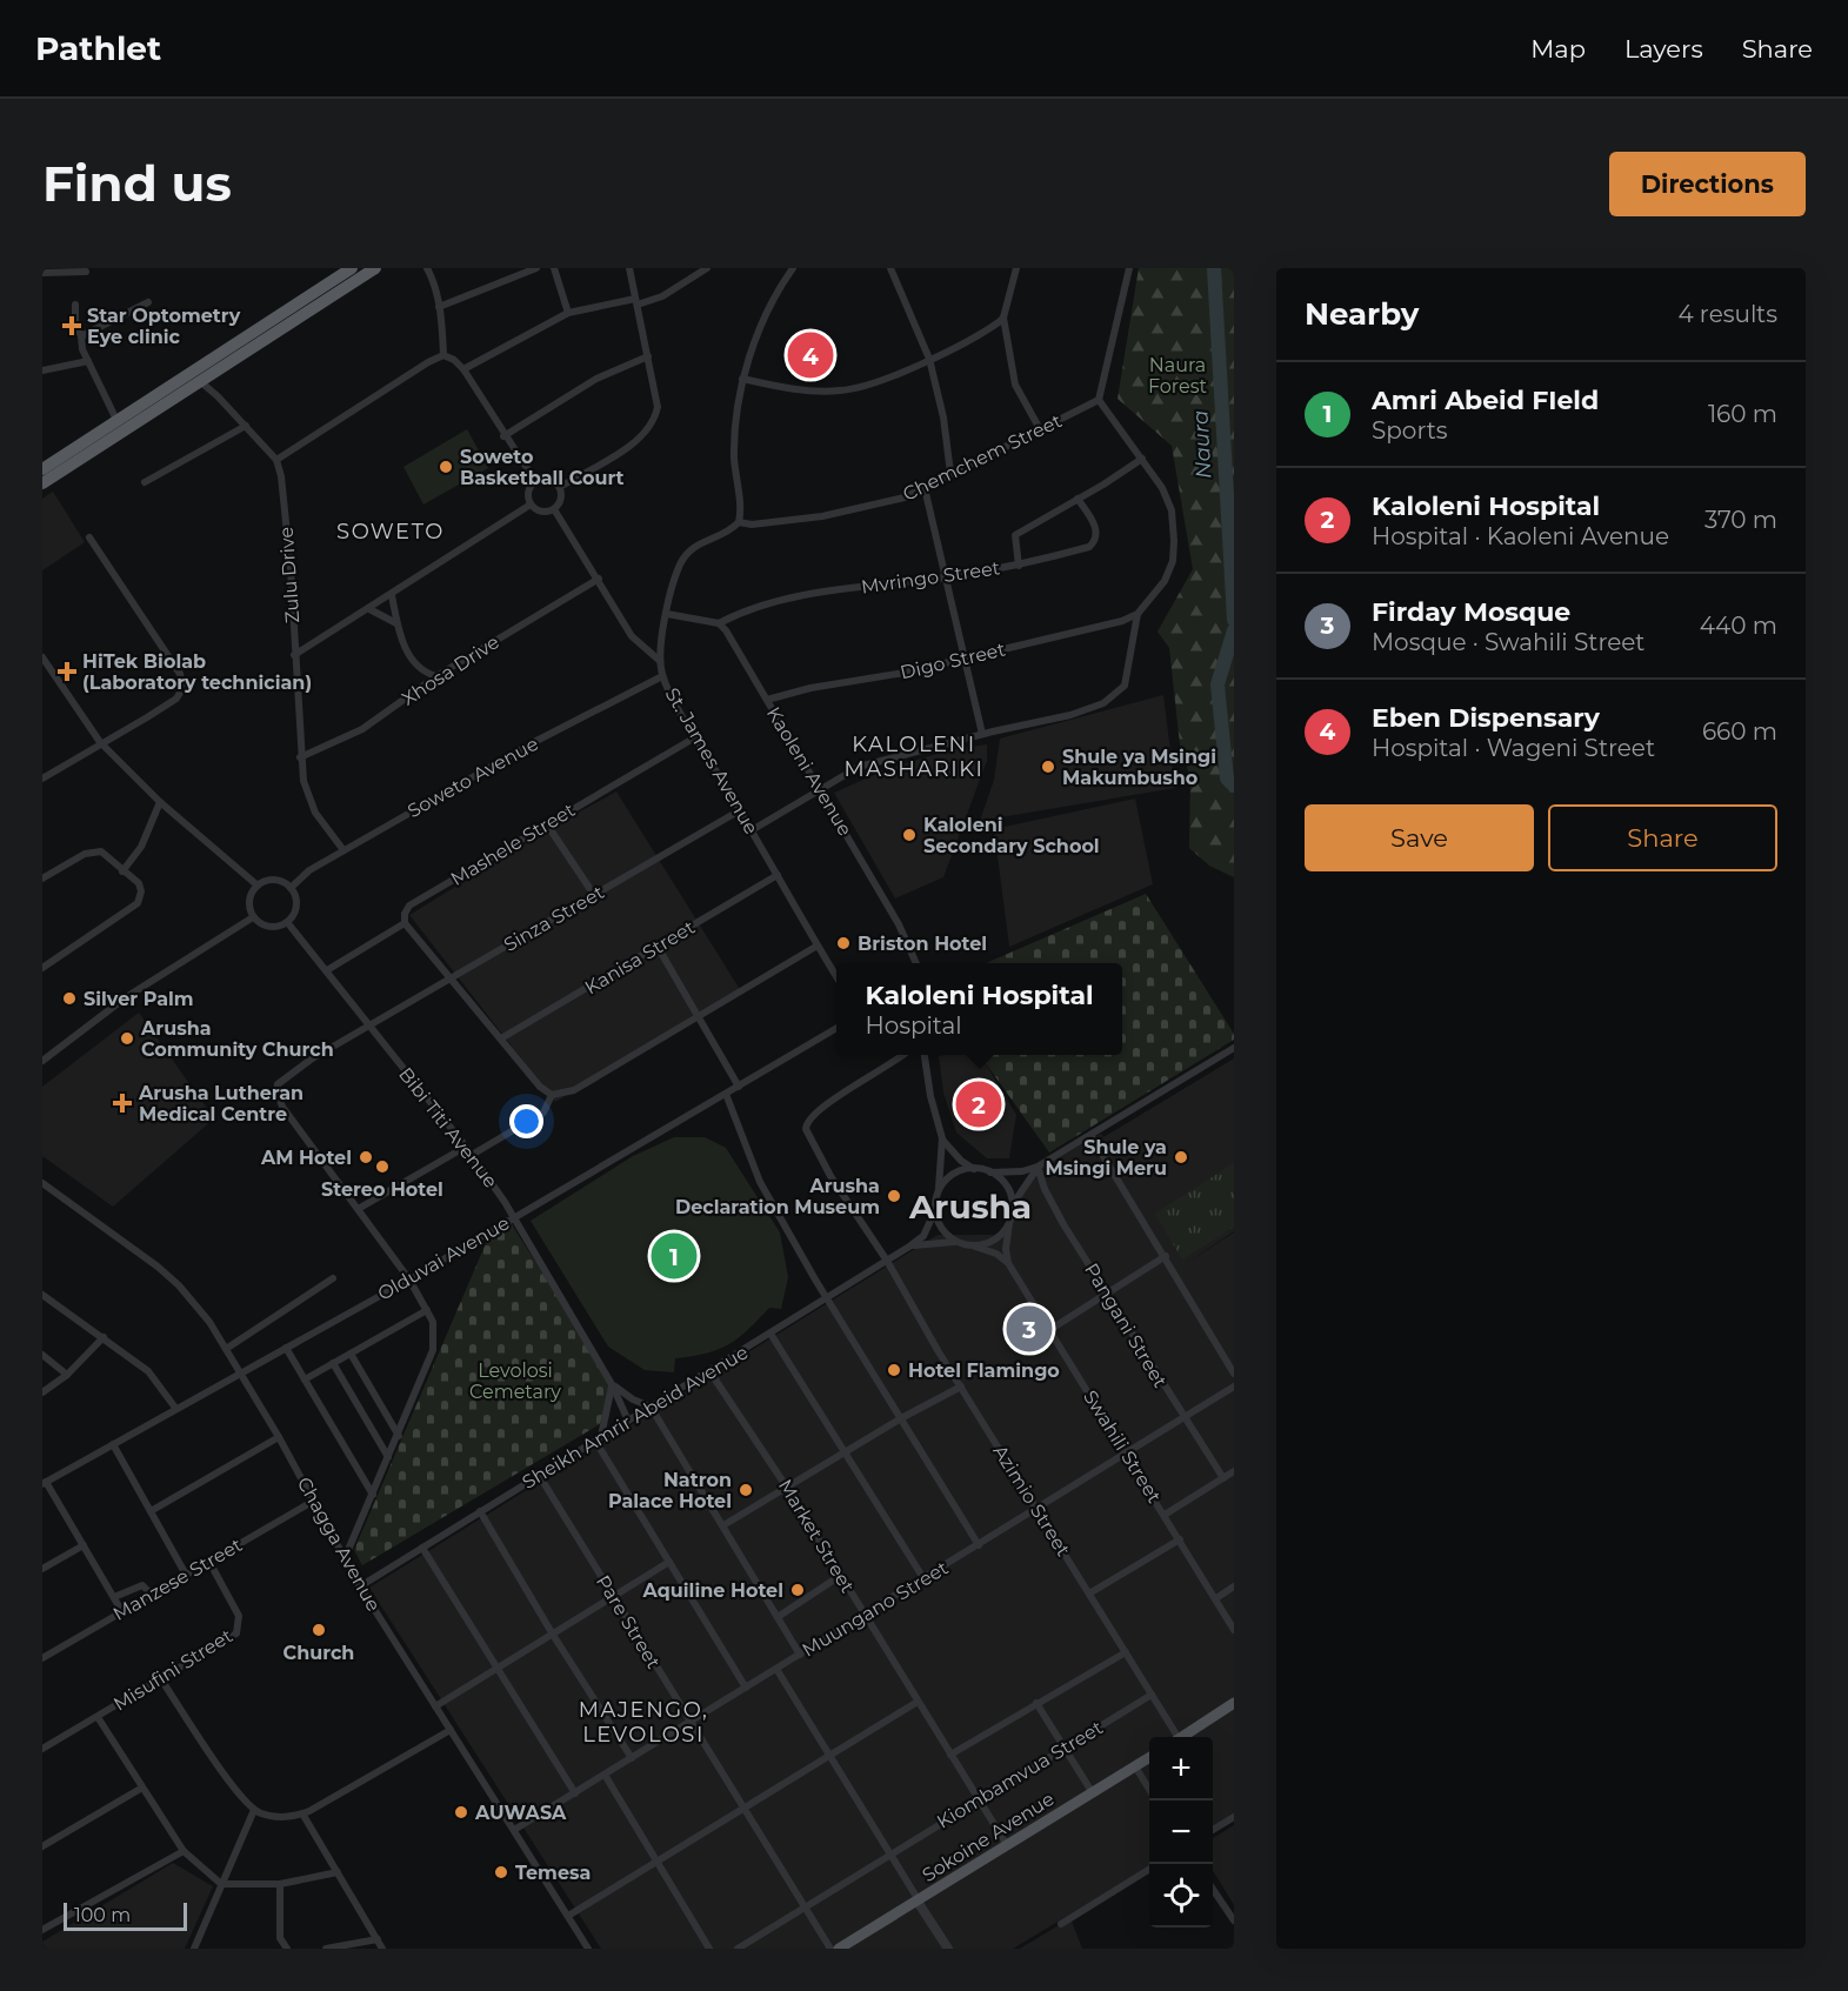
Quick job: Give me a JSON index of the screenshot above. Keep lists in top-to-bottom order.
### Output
{
  "streets": {
    "main road": ["Sokoine Avenue"],
    "street": [
      "Chemchem Street",
      "Zulu Drive",
      "Mvringo Street",
      "Digo Street",
      "Xhosa Drive",
      "St. James Avenue",
      "Kaoleni Avenue",
      "Soweto Avenue",
      "Mashele Street",
      "Sinza Street",
      "Kanisa Street",
      "Bibi Titi Avenue",
      "Olduvai Avenue",
      "Pangani Street",
      "Sheikh Amrir Abeid Avenue",
      "Swahili Street",
      "Azimio Street",
      "Market Street",
      "Chagga Avenue",
      "Manzese Street",
      "Muungano Street",
      "Pare Street",
      "Misufini Street",
      "Kiombamvua Street"
    ]
  },
  "crossings": [
    ["Chemchem Street", "St. James Avenue"],
    ["Zulu Drive", "Xhosa Drive"],
    ["Zulu Drive", "Soweto Avenue"],
    ["Mvringo Street", "Kaoleni Avenue"],
    ["Digo Street", "Kaoleni Avenue"],
    ["St. James Avenue", "Soweto Avenue"],
    ["St. James Avenue", "Mashele Street"],
    ["St. James Avenue", "Sinza Street"],
    ["St. James Avenue", "Kanisa Street"],
    ["Soweto Avenue", "Bibi Titi Avenue"],
    ["Sinza Street", "Bibi Titi Avenue"],
    ["Bibi Titi Avenue", "Olduvai Avenue"],
    ["Bibi Titi Avenue", "Sheikh Amrir Abeid Avenue"],
    ["Olduvai Avenue", "Chagga Avenue"],
    ["Pangani Street", "Muungano Street"],
    ["Sheikh Amrir Abeid Avenue", "Azimio Street"],
    ["Sheikh Amrir Abeid Avenue", "Market Street"],
    ["Sheikh Amrir Abeid Avenue", "Chagga Avenue"],
    ["Sheikh Amrir Abeid Avenue", "Pare Street"],
    ["Swahili Street", "Muungano Street"],
    ["Azimio Street", "Muungano Street"],
    ["Azimio Street", "Kiombamvua Street"],
    ["Market Street", "Muungano Street"],
    ["Market Street", "Kiombamvua Street"],
    ["Market Street", "Sokoine Avenue"],
    ["Chagga Avenue", "Manzese Street"],
    ["Chagga Avenue", "Muungano Street"],
    ["Manzese Street", "Misufini Street"],
    ["Muungano Street", "Pare Street"],
    ["Pare Street", "Kiombamvua Street"]
  ],
  "districts": [
    "SOWETO",
    "KALOLENI MASHARIKI",
    "Arusha",
    "MAJENGO, LEVOLOSI"
  ],
  "water": ["Naura"],
  "parks": ["Naura Forest", "Levolosi Cemetary"],
  "places": {
    "health": ["Star Optometry Eye clinic", "HiTek Biolab (Laboratory technician)", "Arusha Lutheran Medical Centre"],
    "other": [
      "Soweto Basketball Court",
      "Shule ya Msingi Makumbusho",
      "Kaloleni Secondary School",
      "Briston Hotel",
      "Silver Palm",
      "Arusha Community Church",
      "AM Hotel",
      "Shule ya Msingi Meru",
      "Stereo Hotel",
      "Arusha Declaration Museum",
      "Hotel Flamingo",
      "Natron Palace Hotel",
      "Aquiline Hotel",
      "Church",
      "AUWASA",
      "Temesa"
    ]
  },
  "scale_bar": "100 m",
  "page": {
    "header": "Pathlet",
    "nav": ["Map", "Layers", "Share"],
    "buttons": [
      "Directions",
      ["Save", "Share"]
    ],
    "title": "Find us",
    "heading": ["Nearby", "4 results"],
    "pins": [
      "4",
      "2",
      "1",
      "3"
    ],
    "list": [
      {
        "mark": "1",
        "name": "Amri Abeid FIeld",
        "note": "Sports",
        "value": "160 m"
      },
      {
        "mark": "2",
        "name": "Kaloleni Hospital",
        "note": "Hospital · Kaoleni Avenue",
        "value": "370 m"
      },
      {
        "mark": "3",
        "name": "Firday Mosque",
        "note": "Mosque · Swahili Street",
        "value": "440 m"
      },
      {
        "mark": "4",
        "name": "Eben Dispensary",
        "note": "Hospital · Wageni Street",
        "value": "660 m"
      }
    ],
    "popup": ["Kaloleni Hospital", "Hospital"],
    "map_buttons": ["+", "−"],
    "scale": "100 m"
  }
}
